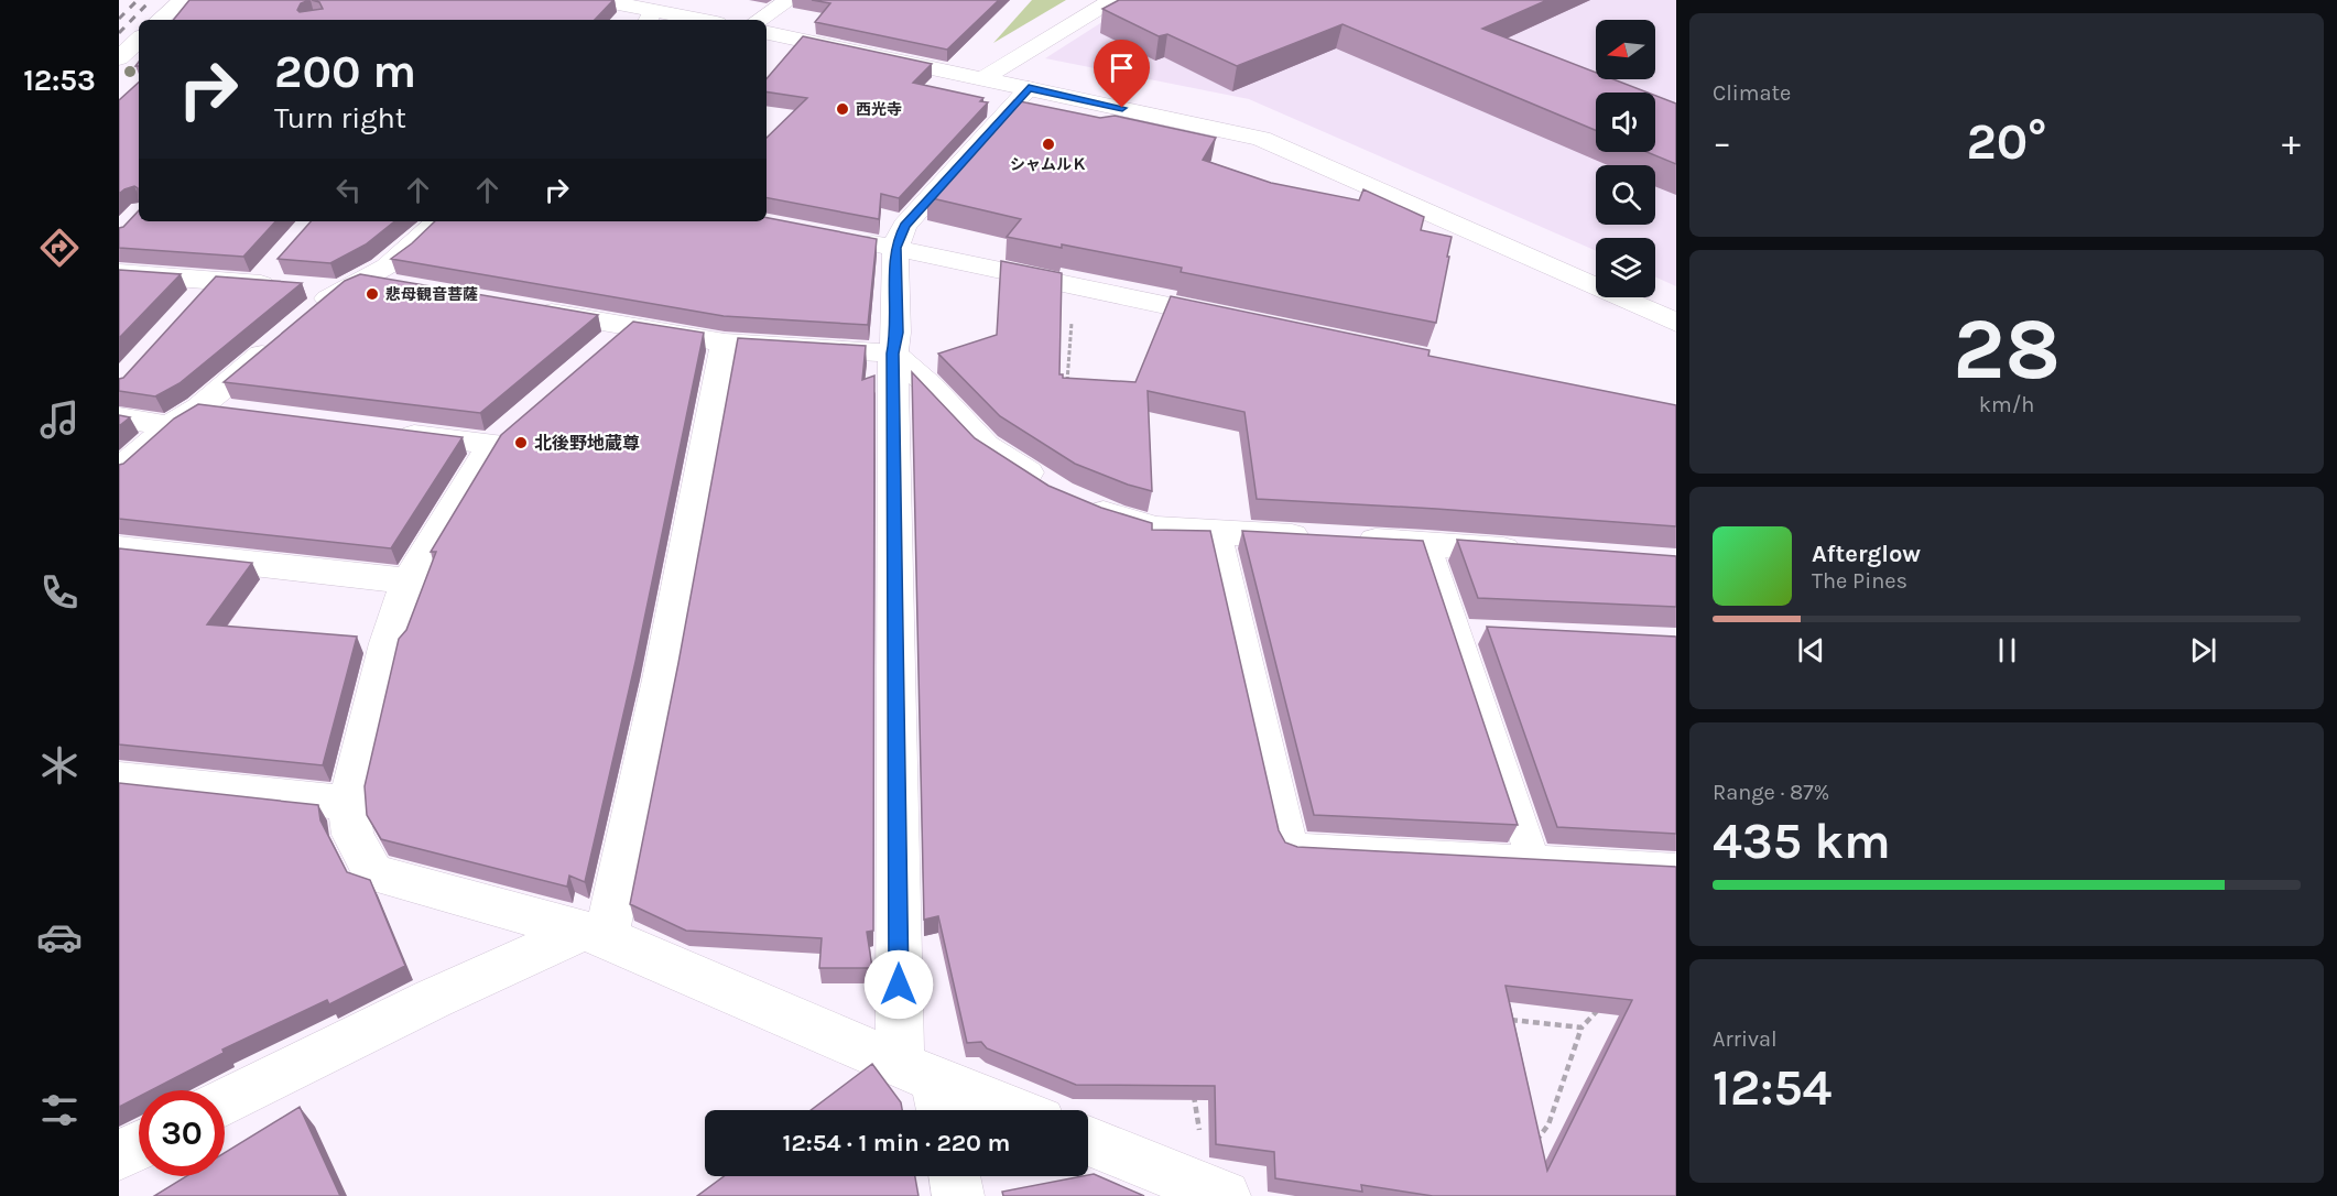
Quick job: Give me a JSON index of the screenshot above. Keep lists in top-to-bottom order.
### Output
{
  "places": [
    "西光寺",
    "シャムルＫ",
    "悲母観音菩薩",
    "北後野地蔵尊"
  ],
  "north": "left",
  "page": {
    "tabs": "12:53",
    "tile": [
      "Climate",
      ["28", "km/h"],
      ["Range · 87%", "435 km"],
      ["Arrival", "12:54"]
    ],
    "turn": ["200 m", "Turn right"],
    "heat": ["−", "20°", "+"],
    "song": ["Afterglow", "The Pines"],
    "limit": "30",
    "trip": "12:54 · 1 min · 220 m"
  }
}
